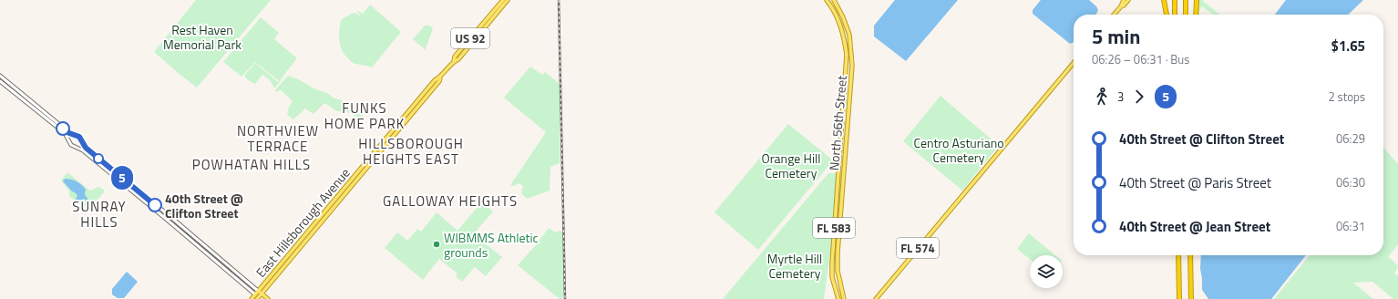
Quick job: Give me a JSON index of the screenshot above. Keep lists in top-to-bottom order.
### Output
{
  "streets": {
    "main road": [
      "US 92",
      "North 56th Street",
      "East Hillsborough Avenue",
      "FL 583",
      "FL 574"
    ]
  },
  "districts": [
    "FUNKS HOME PARK",
    "NORTHVIEW TERRACE",
    "HILLSBOROUGH HEIGHTS EAST",
    "POWHATAN HILLS",
    "GALLOWAY HEIGHTS",
    "SUNRAY HILLS"
  ],
  "parks": [
    "Rest Haven Memorial Park",
    "Centro Asturiano Cemetery",
    "Orange Hill Cemetery",
    "Myrtle Hill Cemetery"
  ],
  "places": ["40th Street @ Clifton Street", "WIBMMS Athletic grounds"],
  "lines": ["bus line 5"],
  "page": {
    "on_map": "5",
    "heading": ["5 min", "06:26 – 06:31 · Bus", "$1.65"],
    "legs": ["3", "5", "2 stops"],
    "list": [
      {
        "name": "40th Street @ Clifton Street",
        "value": "06:29"
      },
      {
        "name": "40th Street @ Paris Street",
        "value": "06:30"
      },
      {
        "name": "40th Street @ Jean Street",
        "value": "06:31"
      }
    ]
  }
}
